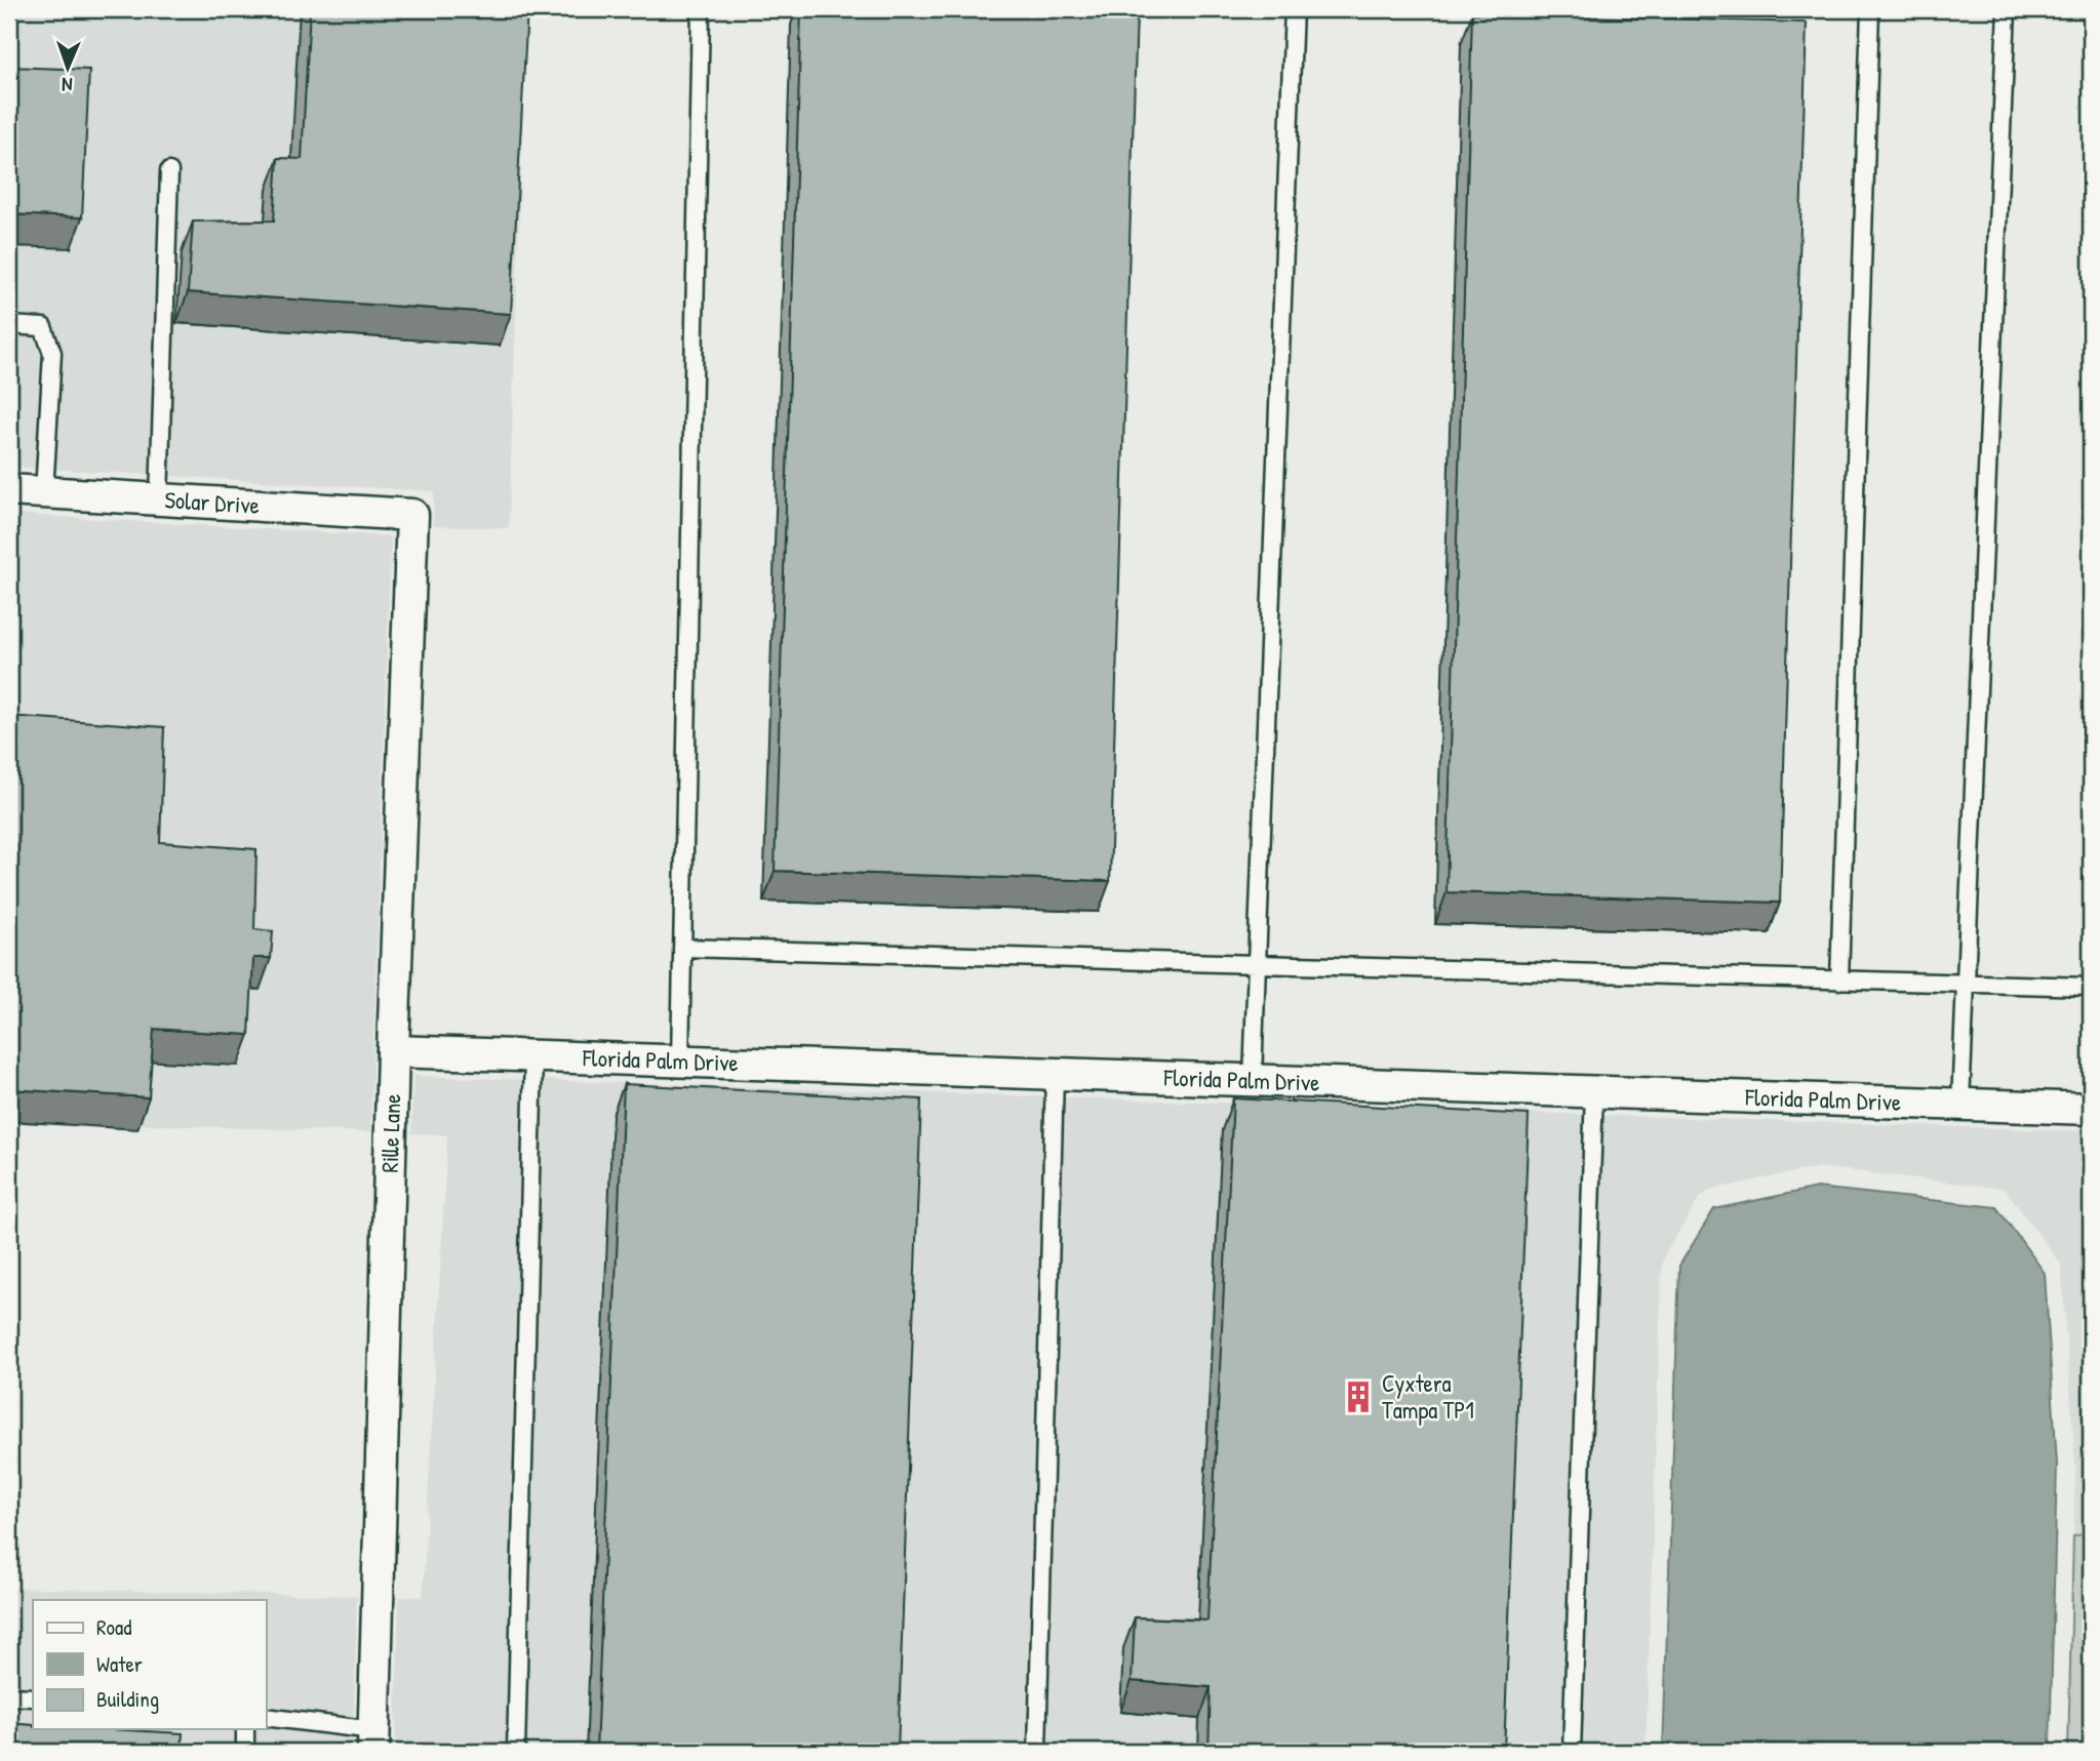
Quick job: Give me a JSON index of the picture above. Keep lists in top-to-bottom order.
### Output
{
  "streets": {
    "street": ["Solar Drive", "Florida Palm Drive", "Rille Lane"]
  },
  "crossings": [
    ["Solar Drive", "Rille Lane"],
    ["Florida Palm Drive", "Rille Lane"]
  ],
  "places": {
    "building": ["Cyxtera Tampa TP1"]
  },
  "legend": ["Road", "Water", "Building"],
  "north": "bottom"
}
